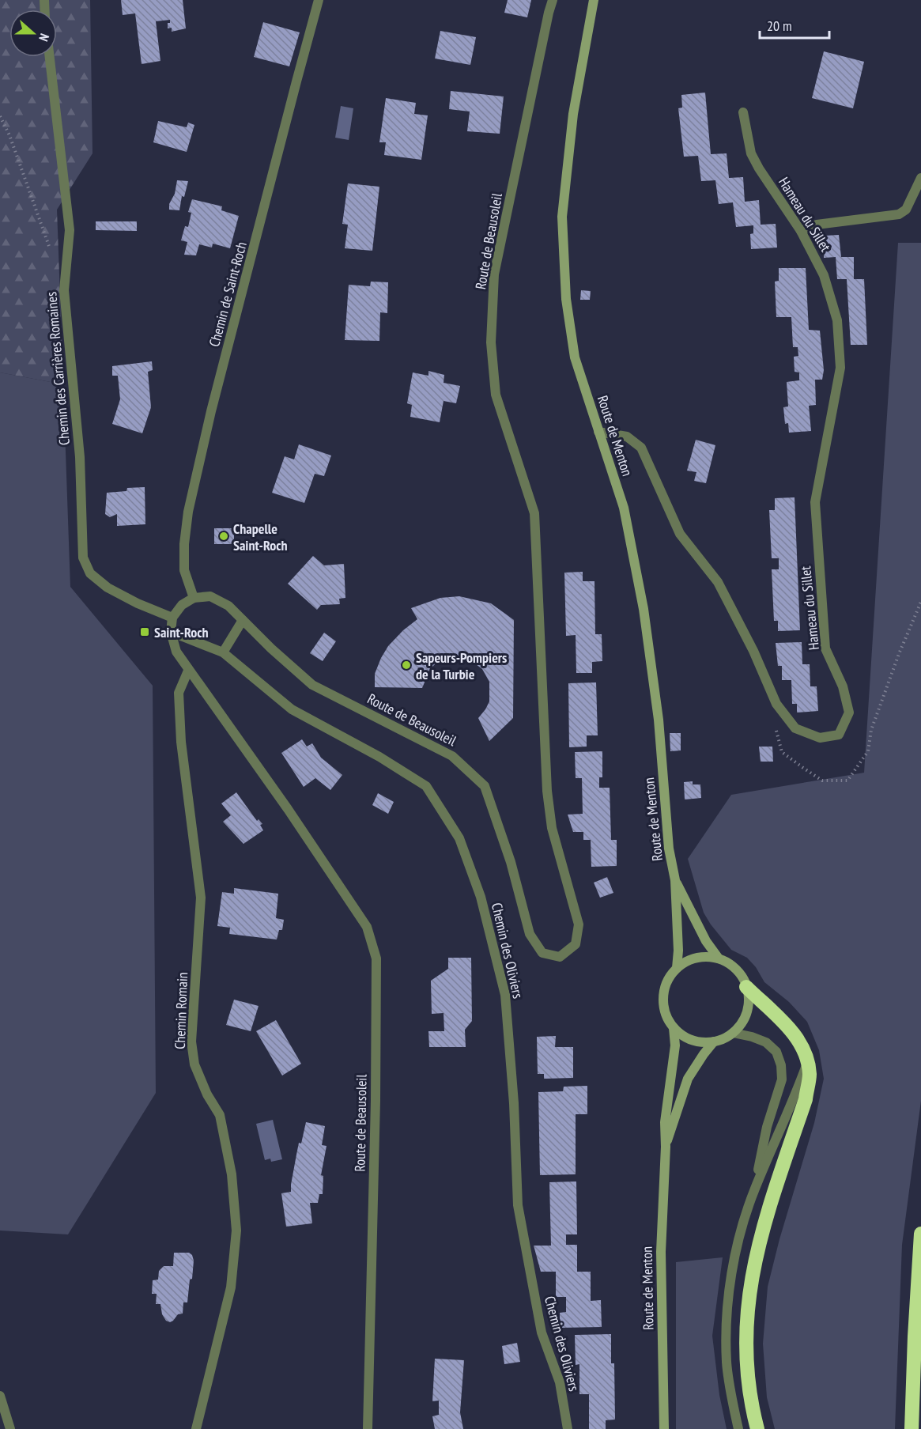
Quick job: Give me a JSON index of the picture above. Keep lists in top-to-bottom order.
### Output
{
  "streets": {
    "main road": ["Route de Menton"],
    "street": [
      "Hameau du Sillet",
      "Route de Beausoleil",
      "Chemin de Saint-Roch",
      "Chemin des Carrières Romaines",
      "Chemin des Oliviers",
      "Chemin Romain"
    ]
  },
  "crossings": [
    ["Hameau du Sillet", "Route de Menton"],
    ["Route de Beausoleil", "Chemin de Saint-Roch"],
    ["Route de Beausoleil", "Chemin des Carrières Romaines"],
    ["Route de Beausoleil", "Chemin des Oliviers"],
    ["Route de Beausoleil", "Chemin Romain"]
  ],
  "places": {
    "other": ["Chapelle Saint-Roch", "Sapeurs-Pompiers de la Turbie"],
    "transit": ["Saint-Roch"]
  },
  "scale_bar": "20 m",
  "north": "right"
}
